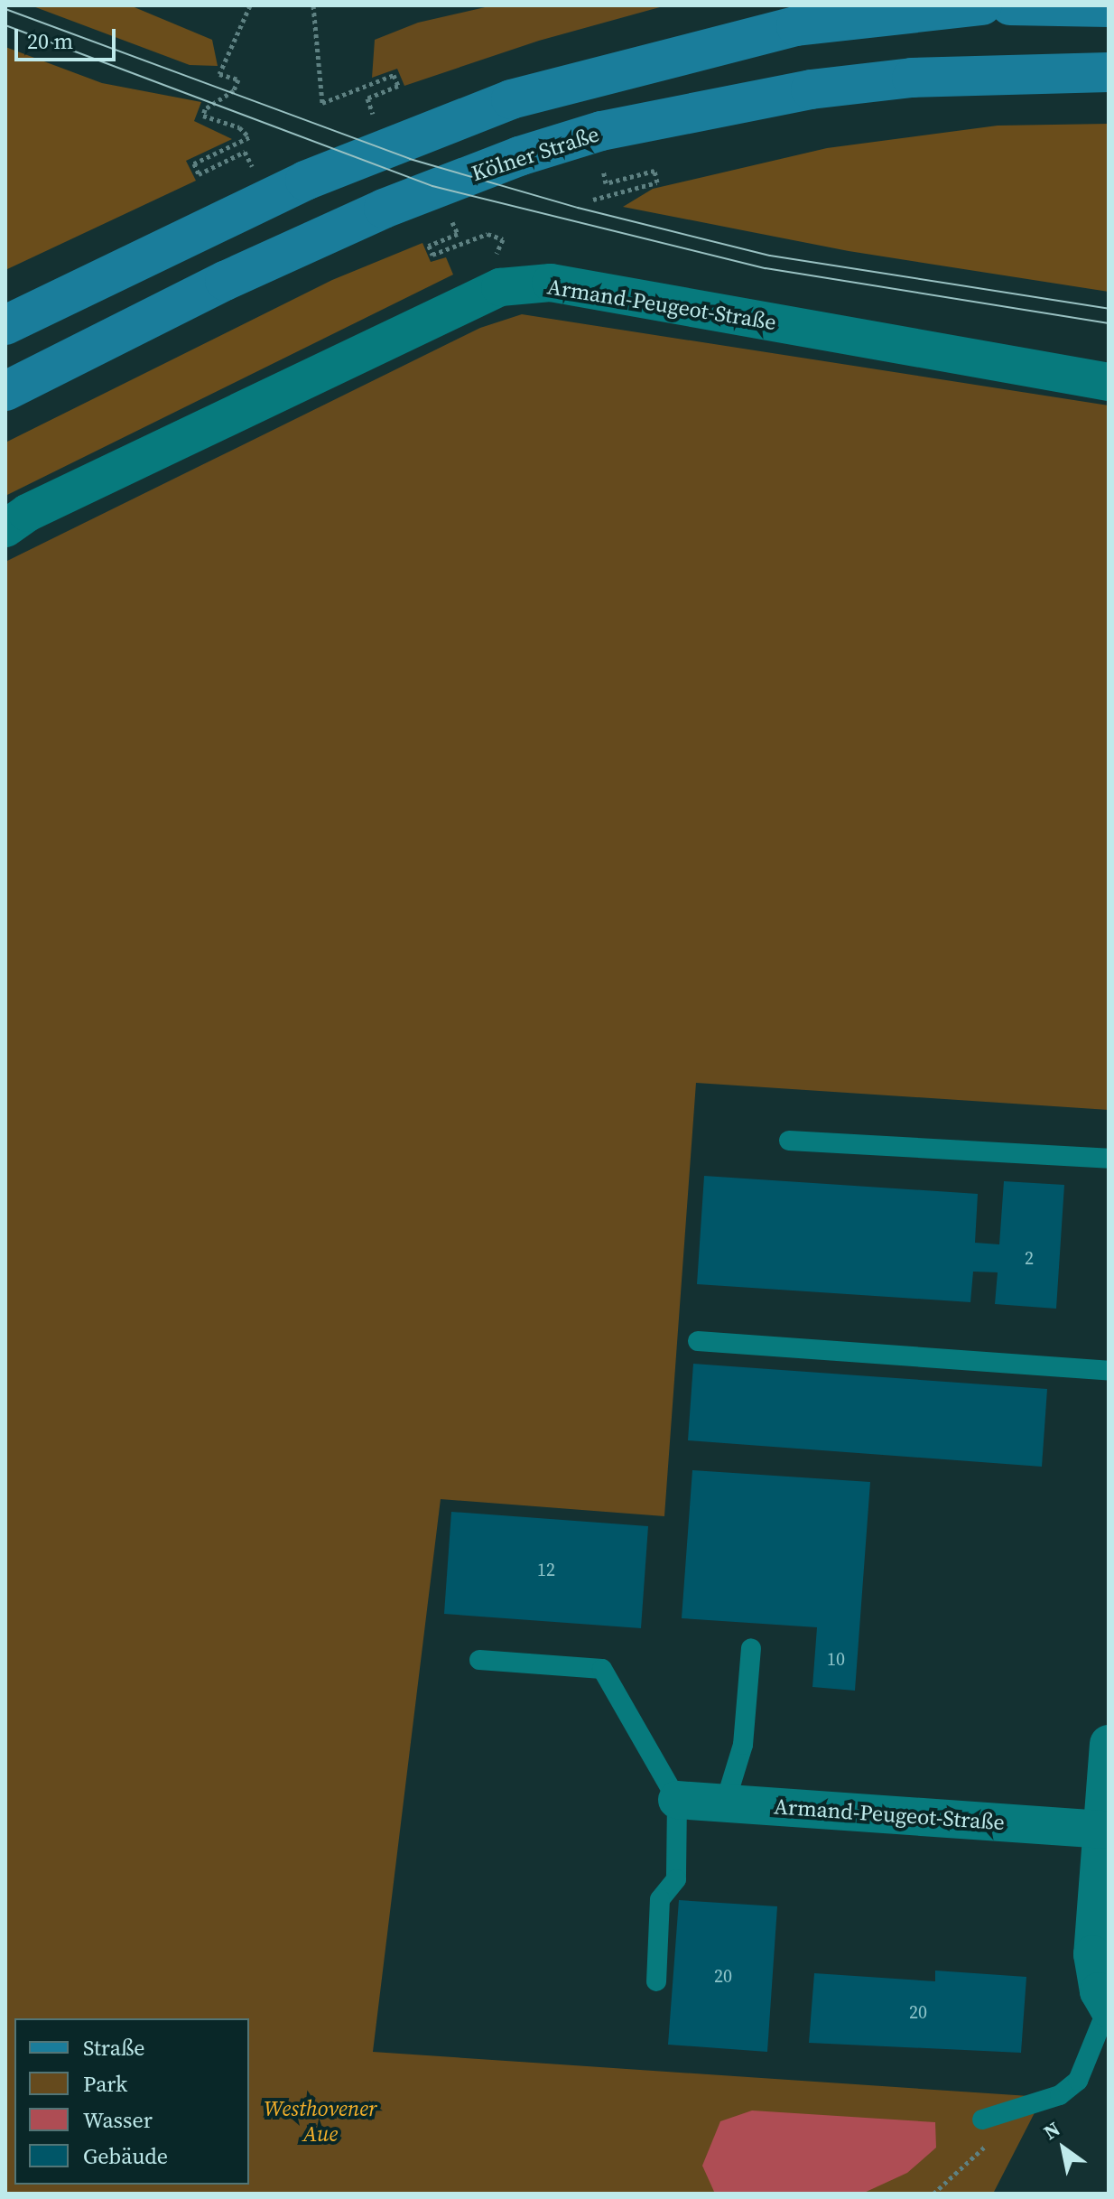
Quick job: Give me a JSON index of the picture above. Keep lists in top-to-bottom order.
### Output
{
  "streets": {
    "main road": ["Kölner Straße"],
    "street": ["Armand-Peugeot-Straße"]
  },
  "parks": ["Westhovener Aue"],
  "house_numbers": [
    "2",
    "12",
    "10",
    "20",
    "20"
  ],
  "legend": [
    "Straße",
    "Park",
    "Wasser",
    "Gebäude"
  ],
  "scale_bar": "20 m",
  "north": "top left"
}
